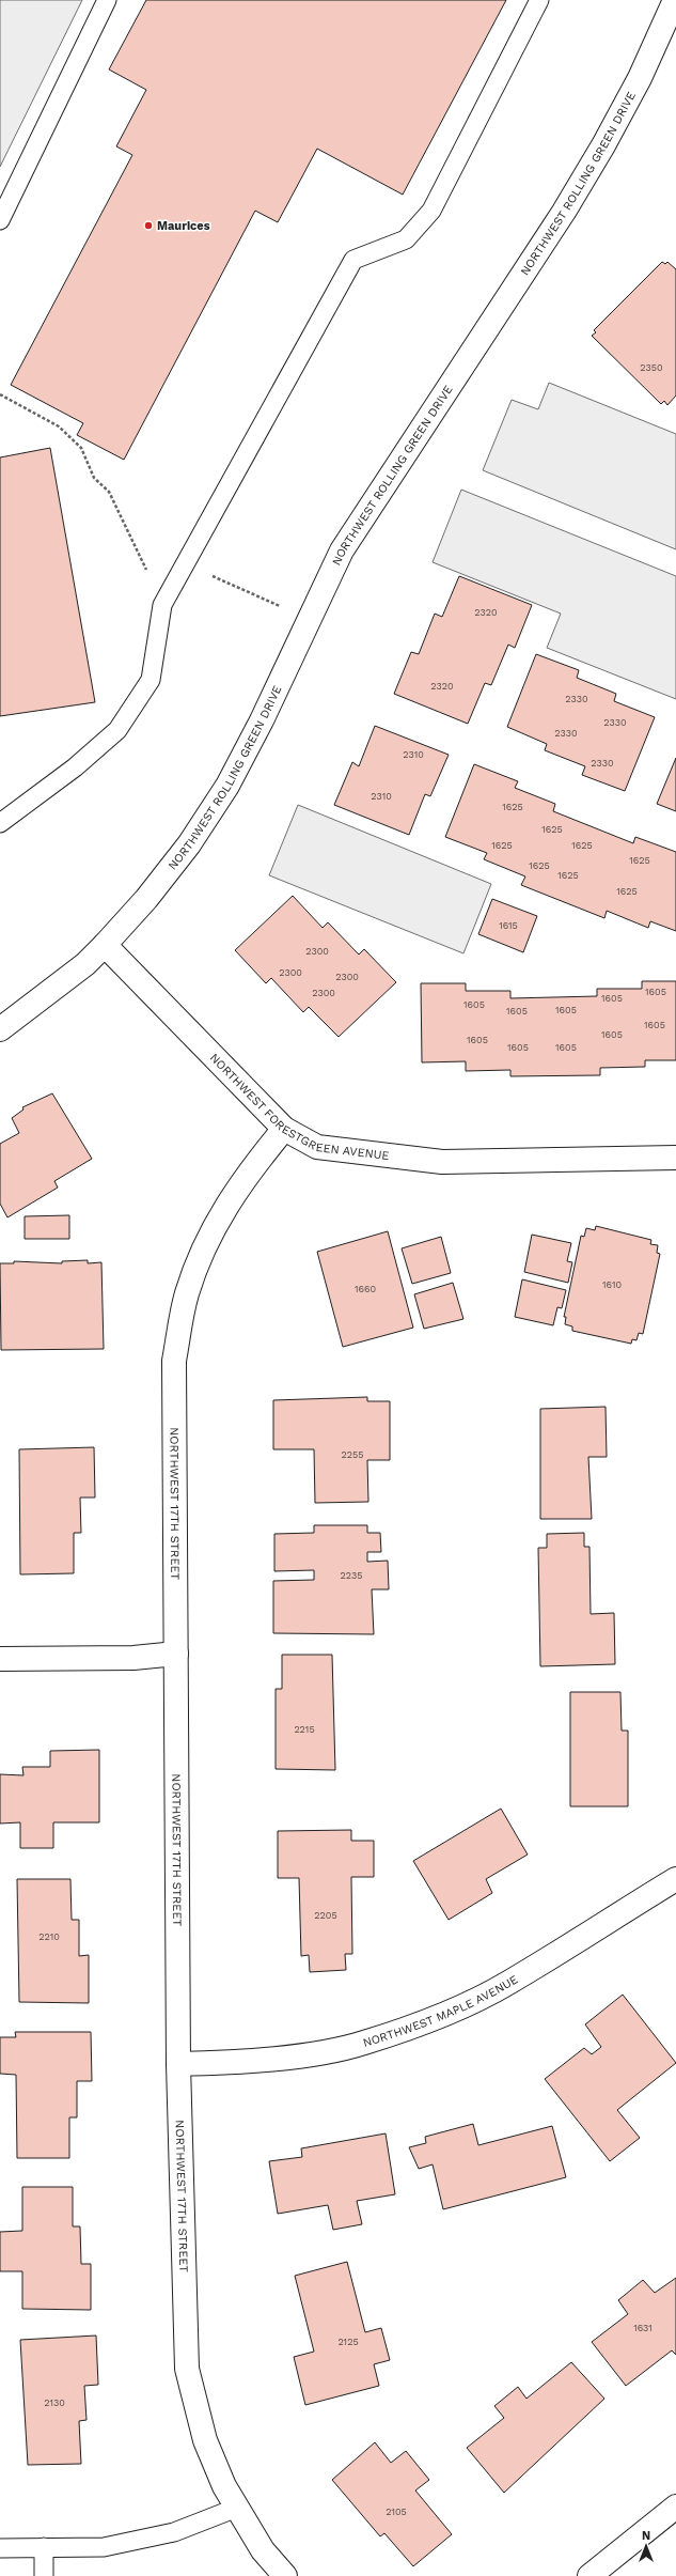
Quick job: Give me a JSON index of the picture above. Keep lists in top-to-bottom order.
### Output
{
  "streets": {
    "street": [
      "NORTHWEST ROLLING GREEN DRIVE",
      "NORTHWEST FORESTGREEN AVENUE",
      "NORTHWEST 17TH STREET",
      "NORTHWEST MAPLE AVENUE"
    ]
  },
  "crossings": [
    ["NORTHWEST ROLLING GREEN DRIVE", "NORTHWEST FORESTGREEN AVENUE"],
    ["NORTHWEST FORESTGREEN AVENUE", "NORTHWEST 17TH STREET"],
    ["NORTHWEST 17TH STREET", "NORTHWEST MAPLE AVENUE"]
  ],
  "places": ["Maurices"],
  "house_numbers": [
    "2350",
    "2320",
    "2320",
    "2330",
    "2330",
    "2330",
    "2310",
    "2330",
    "2310",
    "1625",
    "1625",
    "1625",
    "1625",
    "1625",
    "1625",
    "1625",
    "1625",
    "1615",
    "2300",
    "2300",
    "2300",
    "1605",
    "2300",
    "1605",
    "1605",
    "1605",
    "1605",
    "1605",
    "1605",
    "1605",
    "1605",
    "1605",
    "1610",
    "1660",
    "2255",
    "2235",
    "2215",
    "2205",
    "2210",
    "1631",
    "2125",
    "2130",
    "2105"
  ],
  "north": "top"
}
